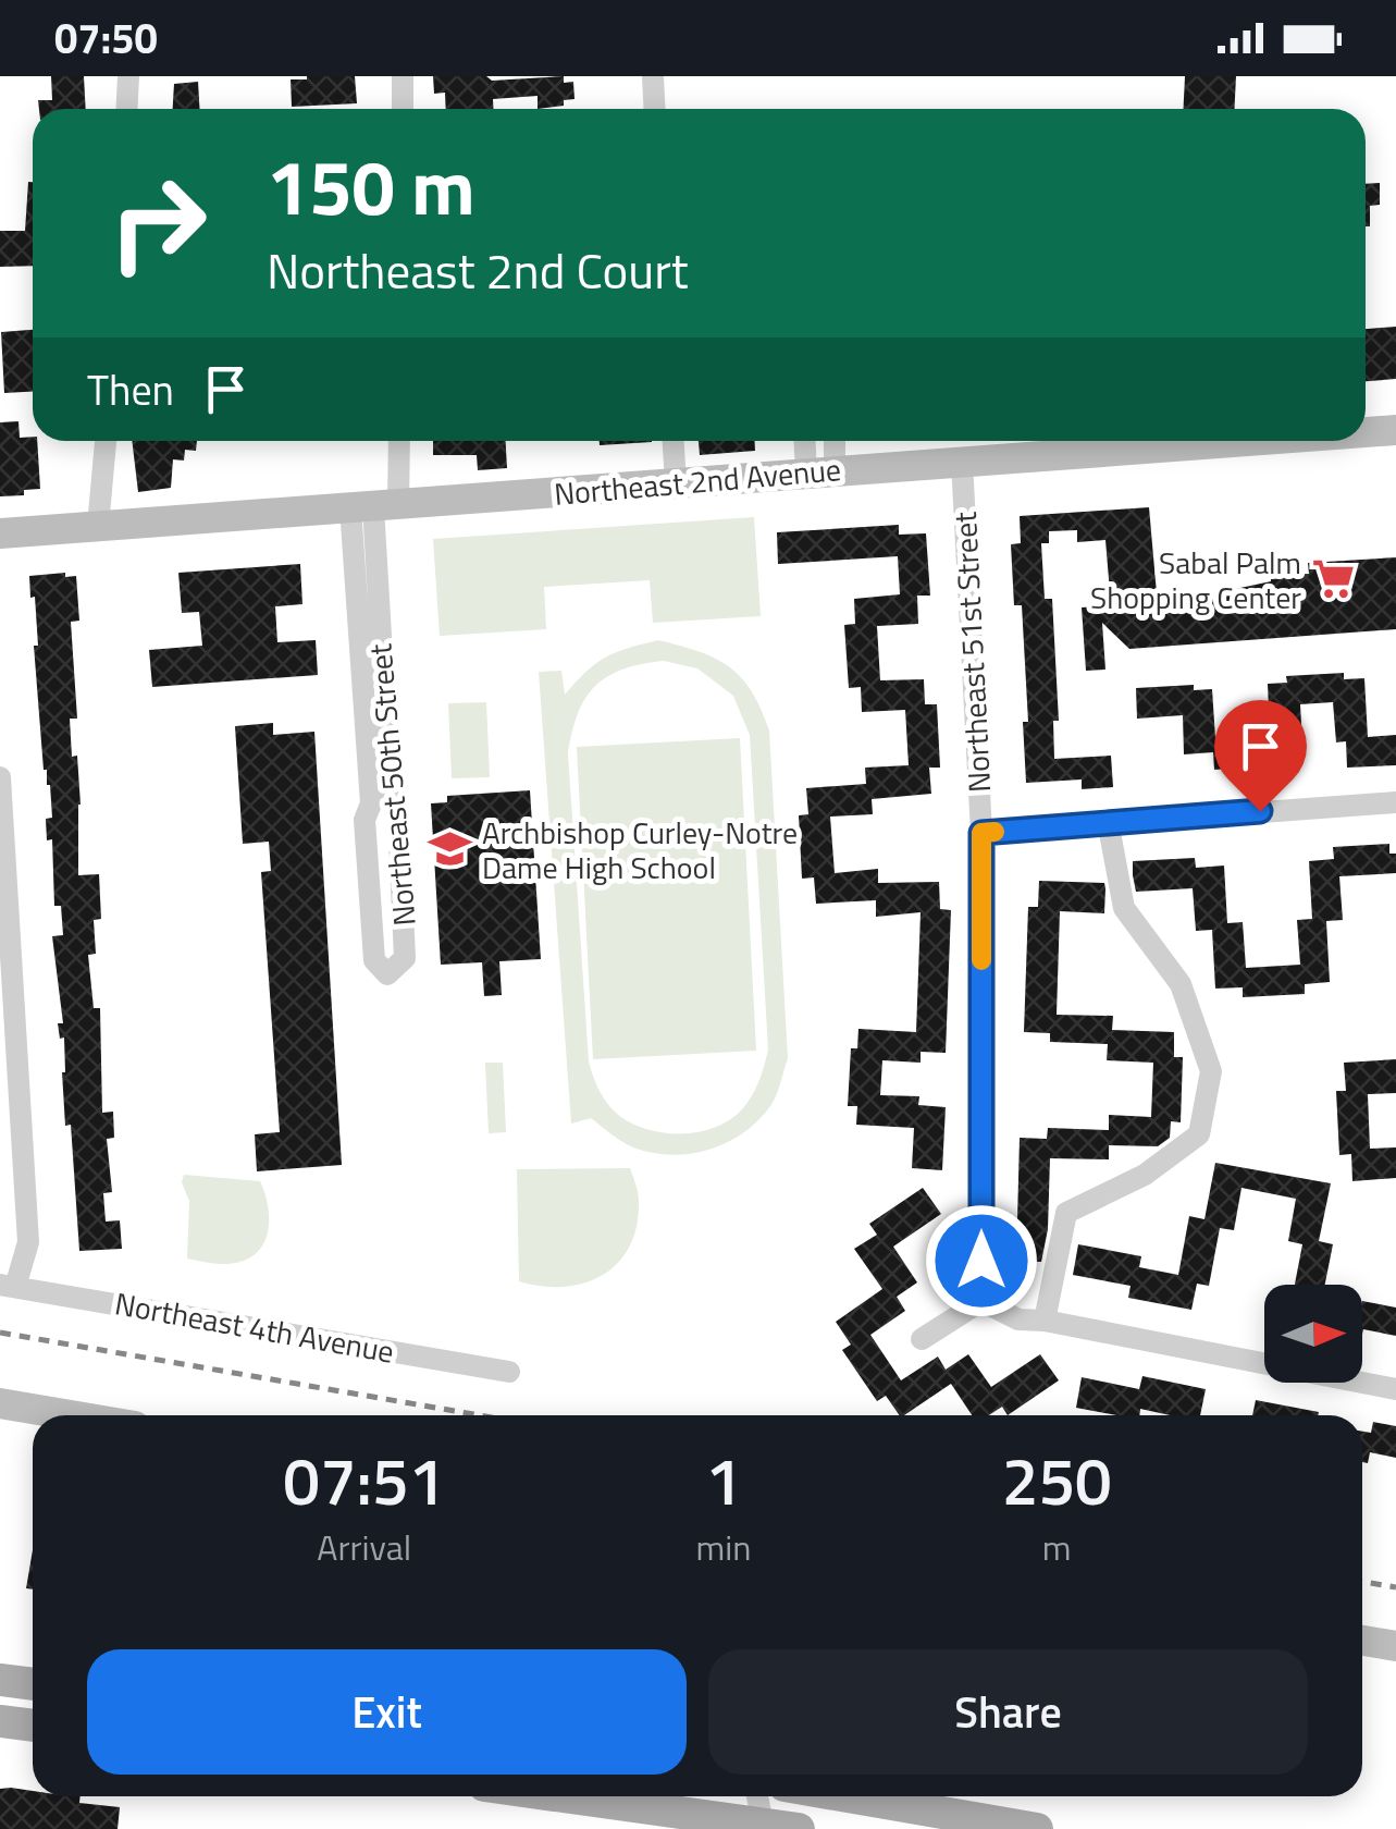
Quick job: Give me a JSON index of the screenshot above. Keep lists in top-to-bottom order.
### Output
{
  "streets": {
    "main road": ["Northeast 2nd Avenue"],
    "street": ["Northeast 51st Street", "Northeast 50th Street", "Northeast 4th Avenue"]
  },
  "crossings": [
    ["Northeast 2nd Avenue", "Northeast 51st Street"],
    ["Northeast 2nd Avenue", "Northeast 50th Street"]
  ],
  "places": {
    "supermarket": ["Sabal Palm Shopping Center"],
    "school or university": ["Archbishop Curley-Notre Dame High School"]
  },
  "north": "right",
  "page": {
    "status": "07:50",
    "turn": ["150 m", "Northeast 2nd Court"],
    "then": "Then",
    "eta": [
      "07:51",
      "Arrival",
      "1",
      "min",
      "250",
      "m"
    ],
    "buttons": ["Exit", "Share"]
  }
}
